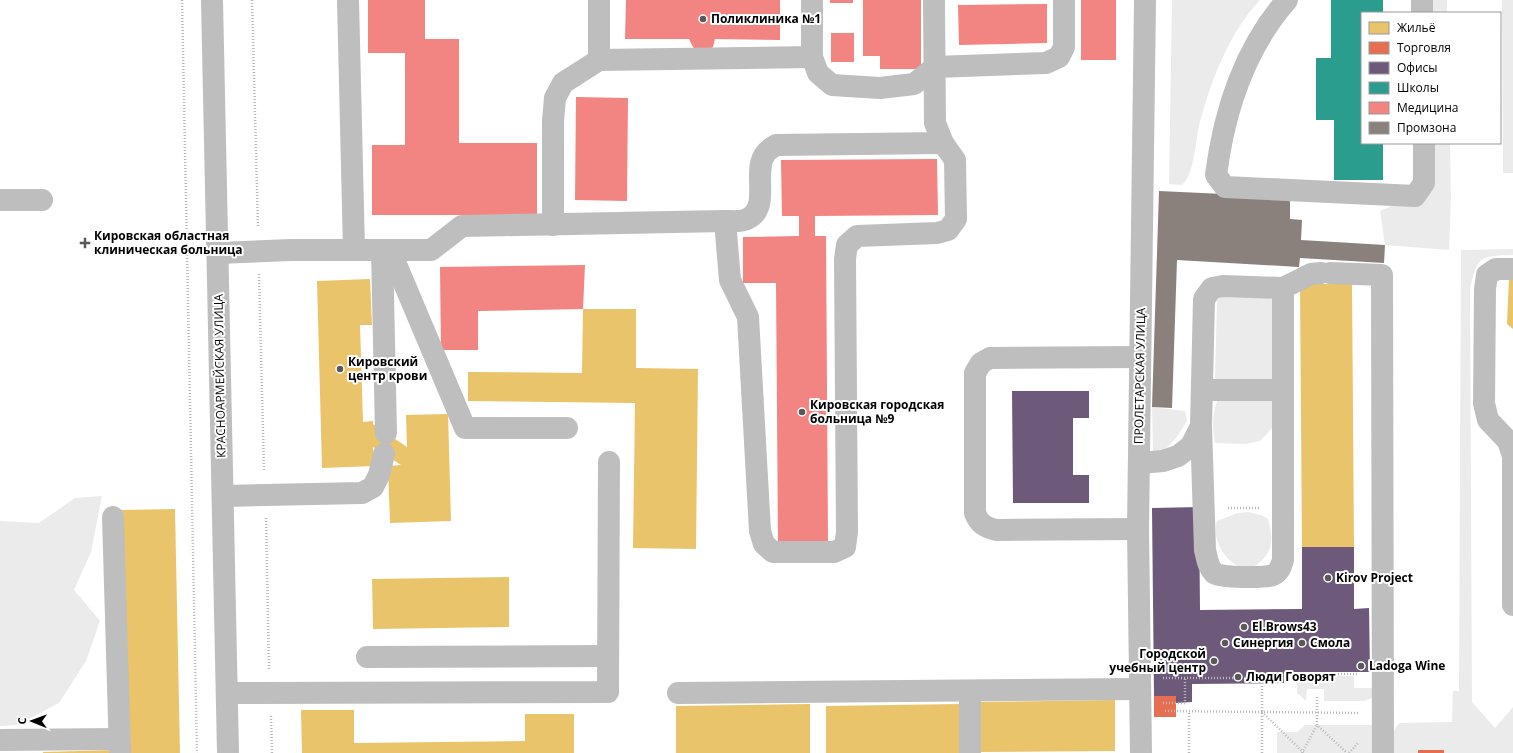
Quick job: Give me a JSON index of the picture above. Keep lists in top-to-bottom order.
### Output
{
  "streets": {
    "street": ["КРАСНОАРМЕЙСКАЯ УЛИЦА", "ПРОЛЕТАРСКАЯ УЛИЦА"]
  },
  "places": {
    "other": [
      "Поликлиника №1",
      "Кировский центр крови",
      "Кировская городская больница №9",
      "Kirov Project",
      "El.Brows43",
      "Синергия",
      "Смола",
      "Городской учебный центр",
      "Ladoga Wine",
      "Люди Говорят"
    ],
    "health": ["Кировская областная клиническая больница"]
  },
  "legend": [
    "Жильё",
    "Торговля",
    "Офисы",
    "Школы",
    "Медицина",
    "Промзона"
  ],
  "north": "left"
}
